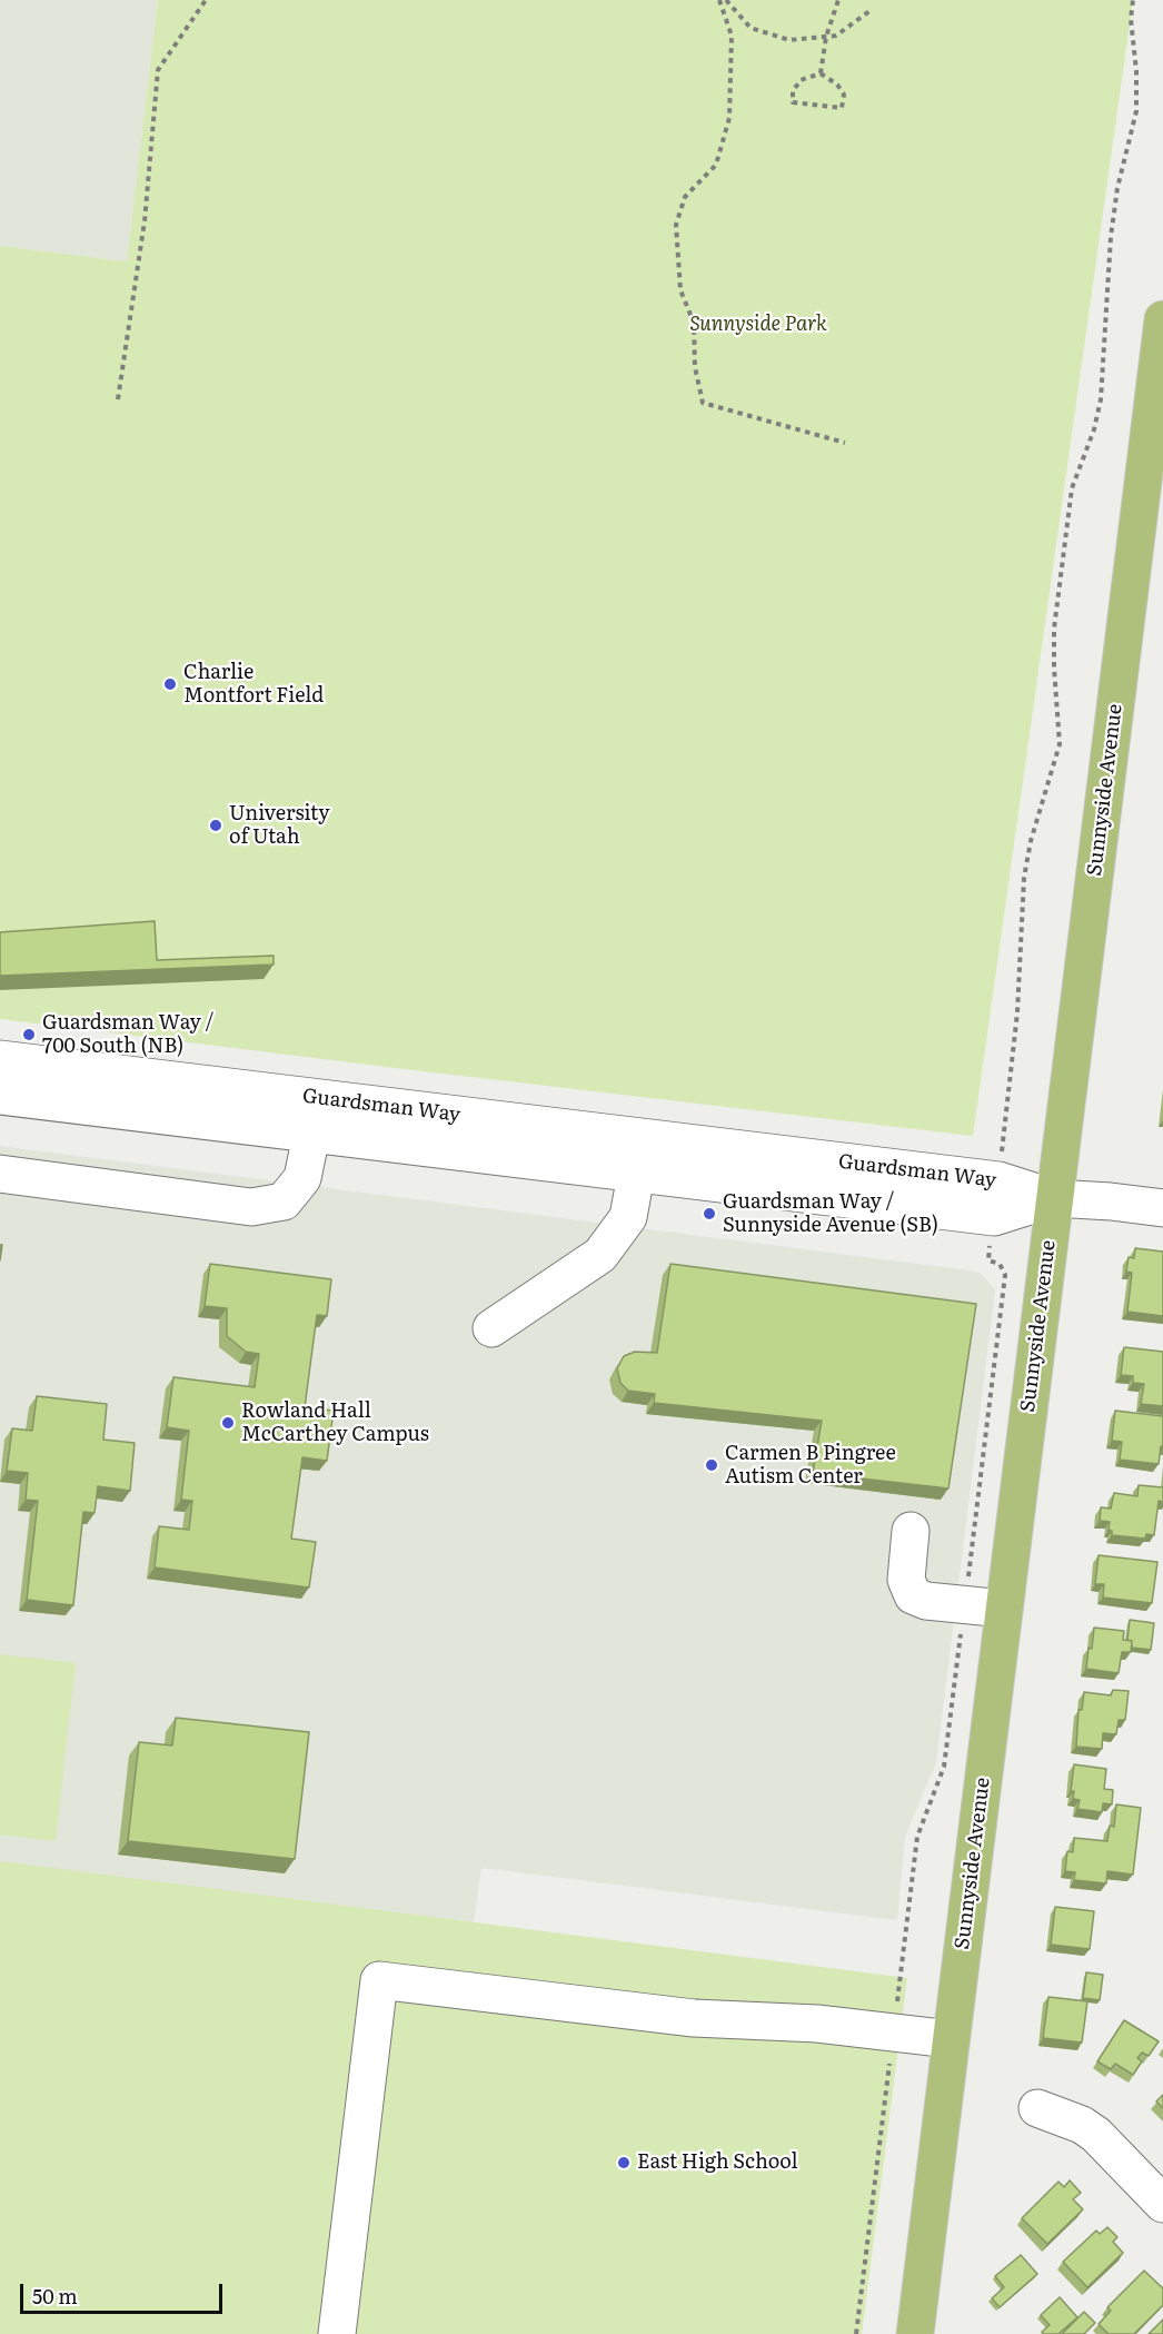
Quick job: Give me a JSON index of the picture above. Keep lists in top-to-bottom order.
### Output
{
  "streets": {
    "main road": ["Sunnyside Avenue"],
    "street": ["Guardsman Way"]
  },
  "crossings": [
    ["Sunnyside Avenue", "Guardsman Way"]
  ],
  "parks": ["Sunnyside Park"],
  "places": [
    "Charlie Montfort Field",
    "University of Utah",
    "Guardsman Way / 700 South (NB)",
    "Guardsman Way / Sunnyside Avenue (SB)",
    "Rowland Hall McCarthey Campus",
    "Carmen B Pingree Autism Center",
    "East High School"
  ],
  "scale_bar": "50 m"
}
